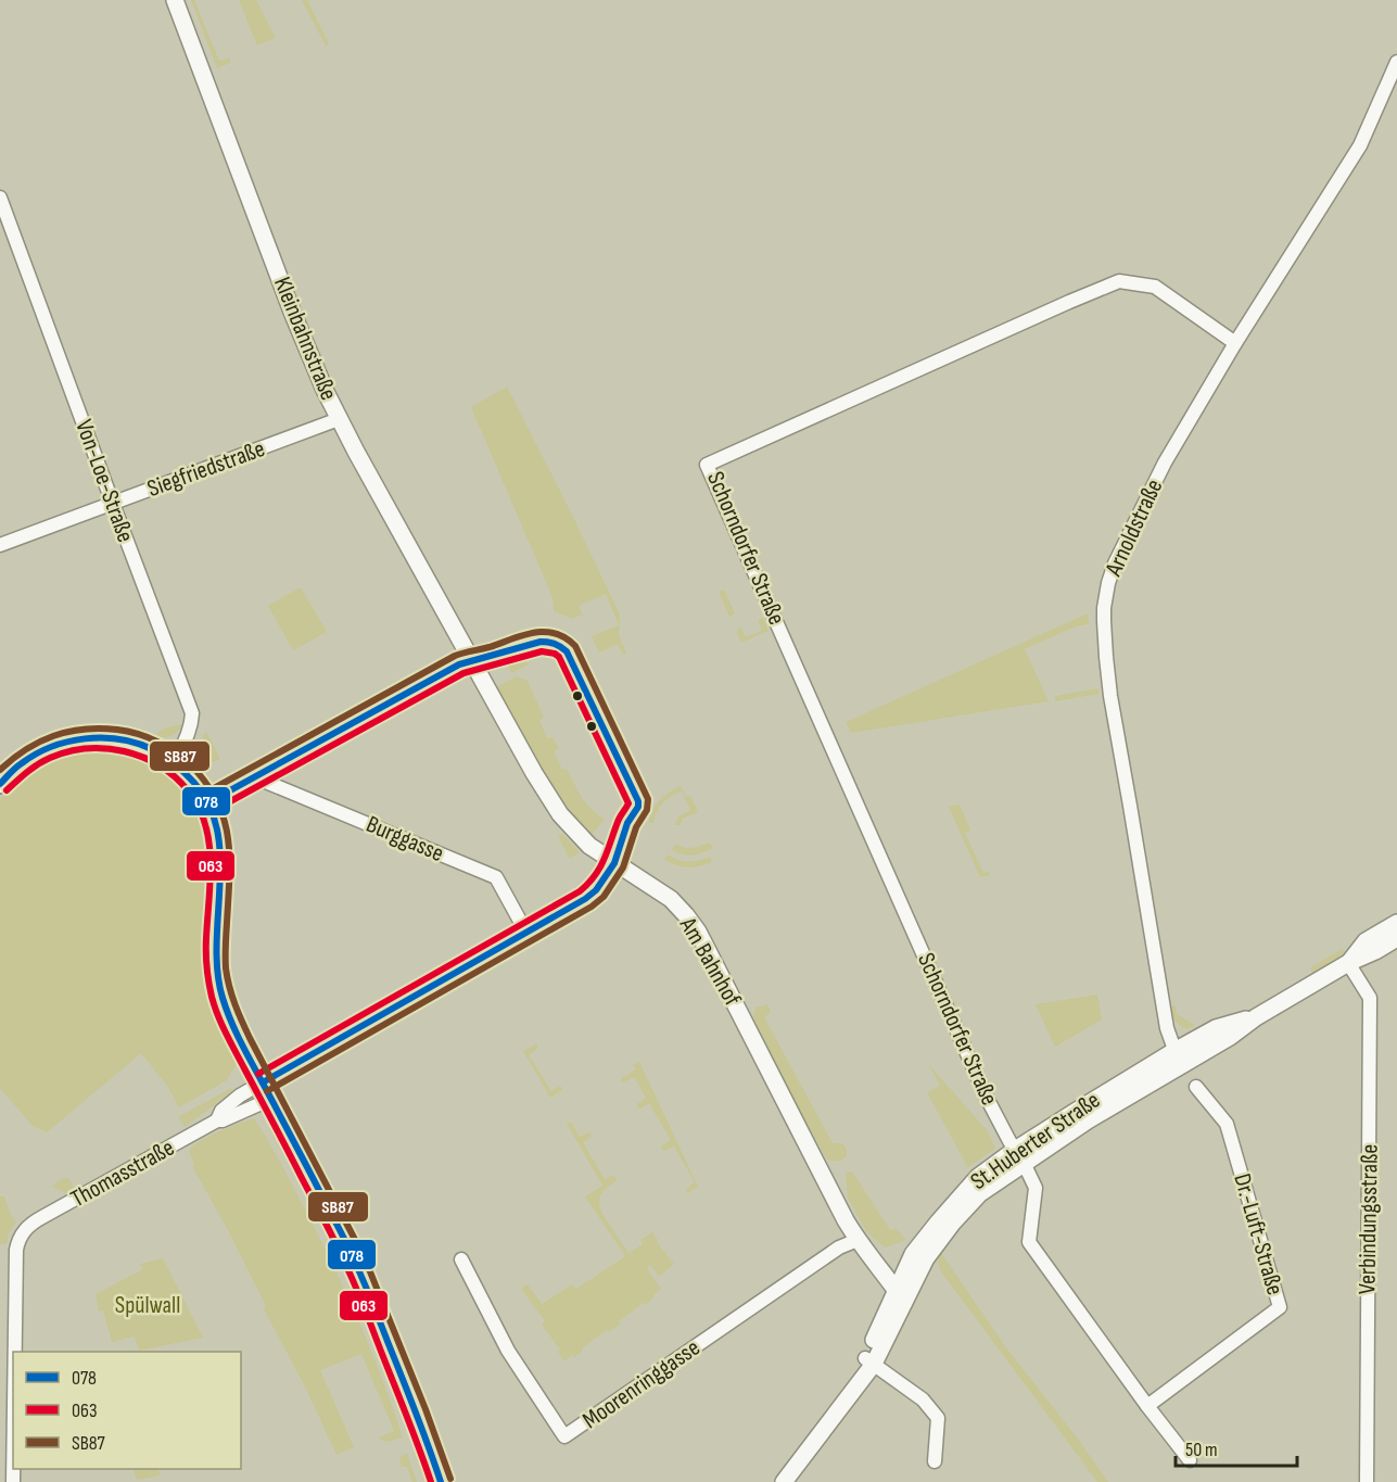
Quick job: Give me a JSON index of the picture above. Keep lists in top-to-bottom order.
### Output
{
  "streets": {
    "street": [
      "Kleinbahnstraße",
      "Siegfriedstraße",
      "Von-Loe-Straße",
      "Arnoldstraße",
      "Schorndorfer Straße",
      "Burggasse",
      "Am Bahnhof",
      "St.Huberter Straße",
      "Thomasstraße",
      "Verbindungsstraße",
      "Dr.-Luft-Straße",
      "Moorenringgasse"
    ]
  },
  "crossings": [
    ["Kleinbahnstraße", "Siegfriedstraße"],
    ["Kleinbahnstraße", "Am Bahnhof"],
    ["Siegfriedstraße", "Von-Loe-Straße"],
    ["Arnoldstraße", "Schorndorfer Straße"],
    ["Arnoldstraße", "St.Huberter Straße"],
    ["Schorndorfer Straße", "St.Huberter Straße"],
    ["Burggasse", "Thomasstraße"],
    ["Am Bahnhof", "St.Huberter Straße"],
    ["Am Bahnhof", "Thomasstraße"],
    ["Am Bahnhof", "Moorenringgasse"],
    ["St.Huberter Straße", "Verbindungsstraße"]
  ],
  "parks": ["Spülwall"],
  "lines": ["transit line SB87", "transit line 078", "transit line 063"],
  "legend": ["078", "063", "SB87"],
  "scale_bar": "50 m"
}
